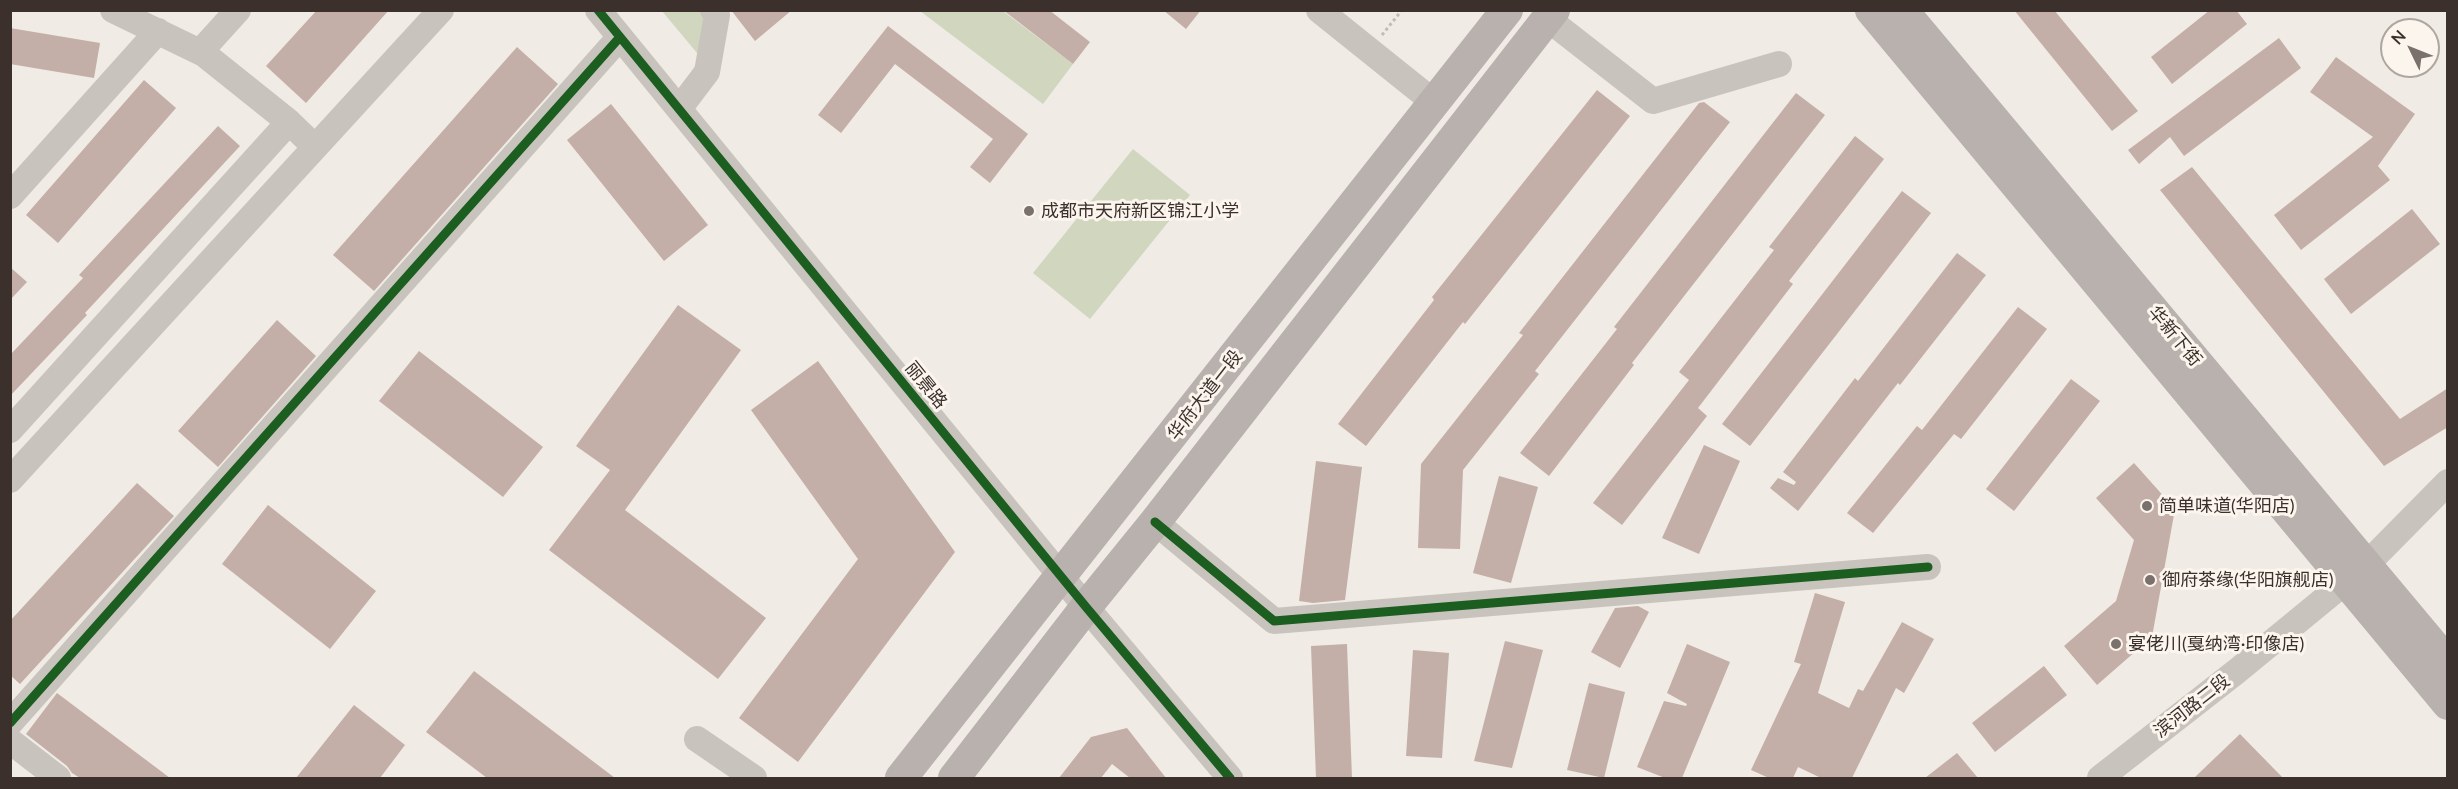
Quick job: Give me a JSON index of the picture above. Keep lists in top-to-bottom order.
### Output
{
  "streets": {
    "main road": ["华新下街", "华府大道一段"],
    "street": ["丽景路", "滨河路二段"]
  },
  "crossings": [
    ["华新下街", "滨河路二段"],
    ["丽景路", "华府大道一段"]
  ],
  "places": [
    "成都市天府新区锦江小学",
    "简单味道(华阳店)",
    "御府茶缘(华阳旗舰店)",
    "宴佬川(戛纳湾·印像店)"
  ],
  "north": "top left"
}
